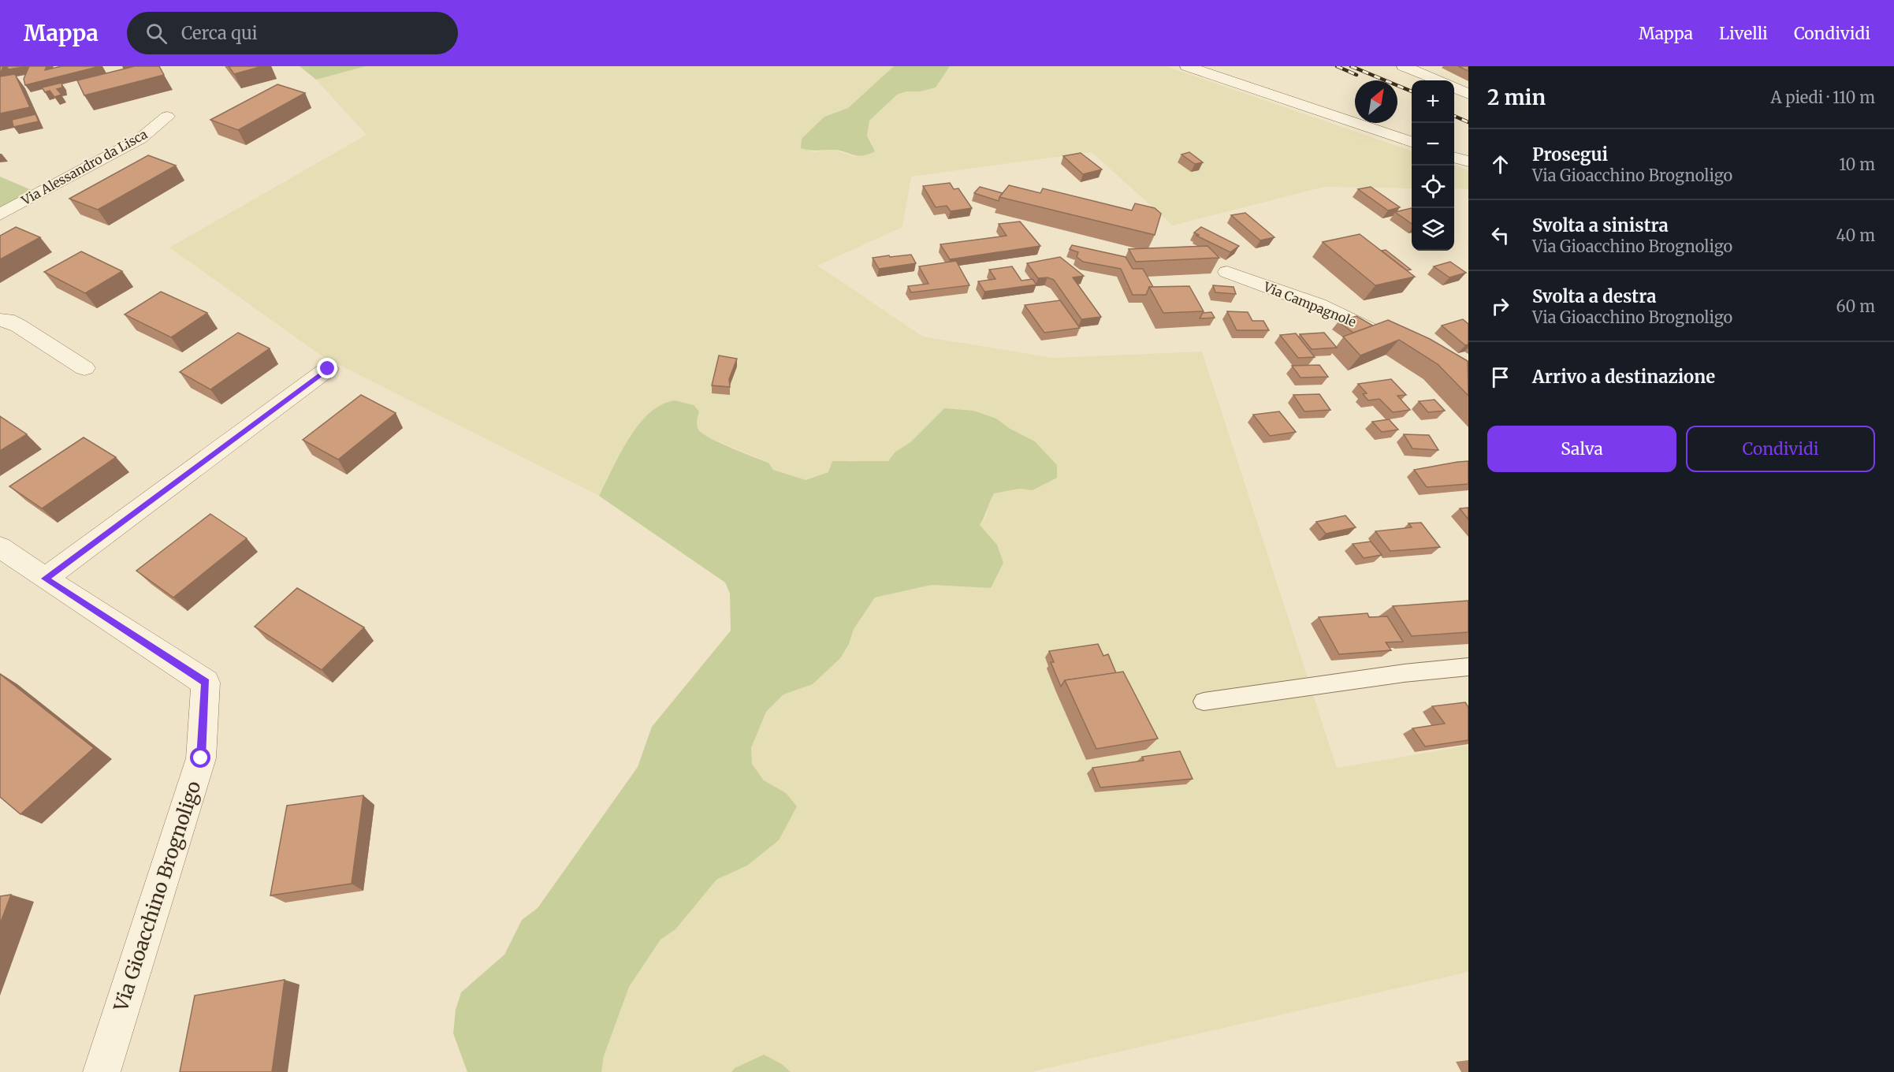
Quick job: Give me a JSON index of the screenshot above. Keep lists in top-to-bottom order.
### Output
{
  "streets": {
    "street": ["Via Alessandro da Lisca", "Via Campagnole", "Via Gioacchino Brognoligo"]
  },
  "north": "top right",
  "page": {
    "header": "Mappa",
    "search": "Cerca qui",
    "nav": ["Mappa", "Livelli", "Condividi"],
    "heading": ["2 min", "A piedi · 110 m"],
    "map_buttons": ["+", "−"],
    "list": [
      ["Prosegui", "Via Gioacchino Brognoligo", "10 m"],
      ["Svolta a sinistra", "Via Gioacchino Brognoligo", "40 m"],
      ["Svolta a destra", "Via Gioacchino Brognoligo", "60 m"],
      "Arrivo a destinazione"
    ],
    "buttons": ["Salva", "Condividi"]
  }
}
